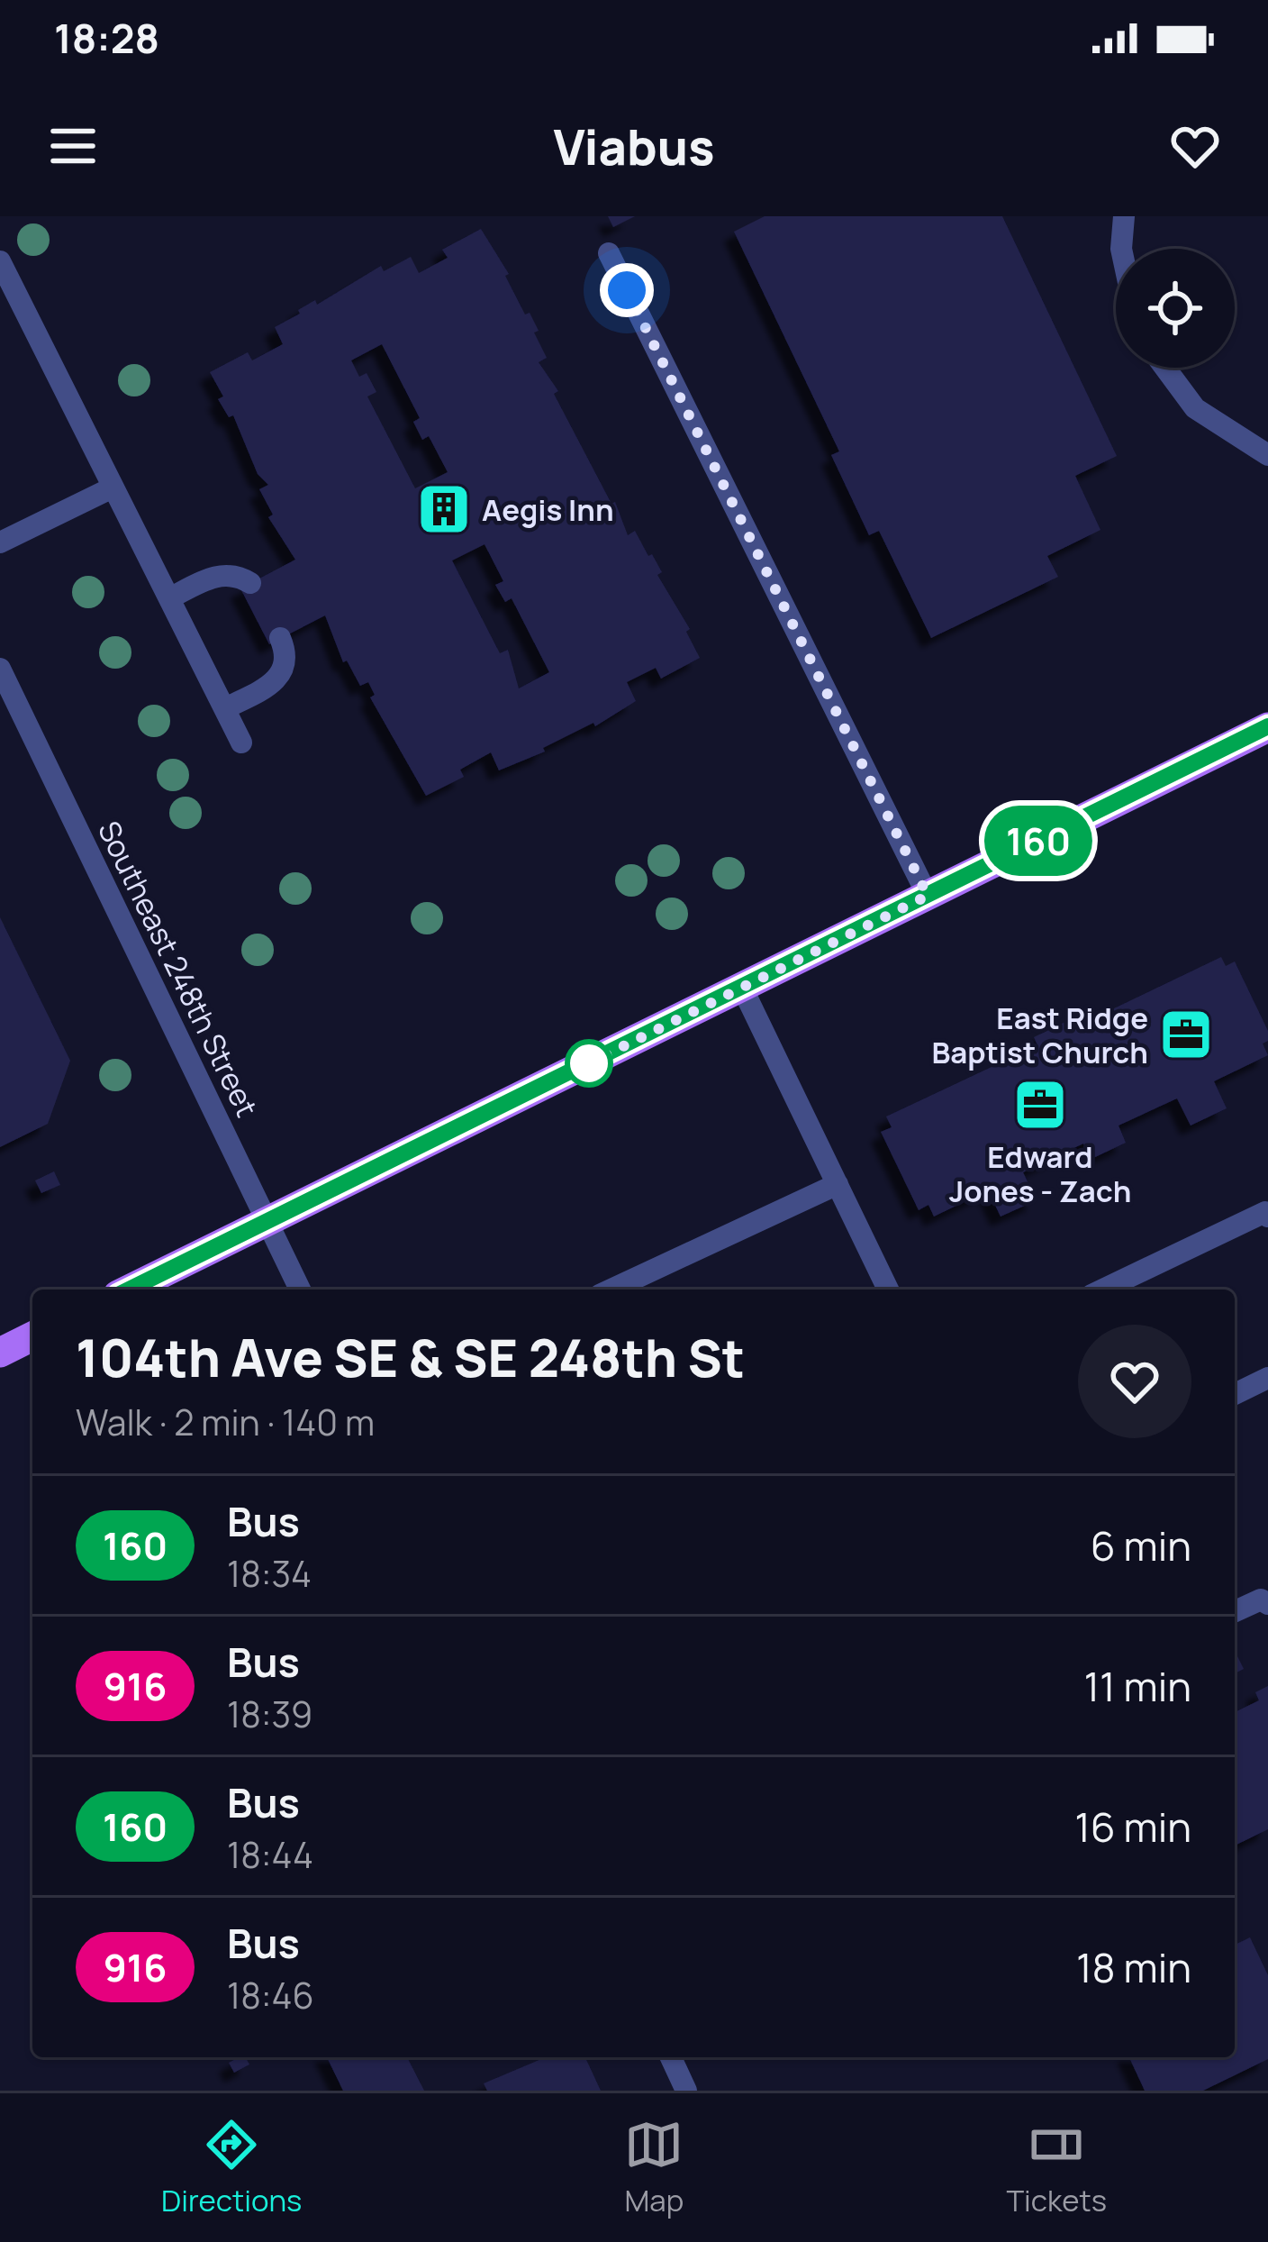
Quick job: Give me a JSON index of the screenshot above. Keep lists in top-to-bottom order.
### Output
{
  "streets": {
    "street": ["Southeast 248th Street"]
  },
  "places": {
    "building": ["Aegis Inn"],
    "office": ["East Ridge Baptist Church", "Edward Jones - Zach"]
  },
  "lines": ["bus line 160"],
  "page": {
    "status": "18:28",
    "header": "Viabus",
    "on_map": "160",
    "heading": ["104th Ave SE & SE 248th St", "Walk · 2 min · 140 m"],
    "list": [
      {
        "mark": "160",
        "name": "Bus",
        "note": "18:34",
        "value": "6 min"
      },
      {
        "mark": "916",
        "name": "Bus",
        "note": "18:39",
        "value": "11 min"
      },
      {
        "mark": "160",
        "name": "Bus",
        "note": "18:44",
        "value": "16 min"
      },
      {
        "mark": "916",
        "name": "Bus",
        "note": "18:46",
        "value": "18 min"
      }
    ],
    "tabs": ["Directions", "Map", "Tickets"]
  }
}
